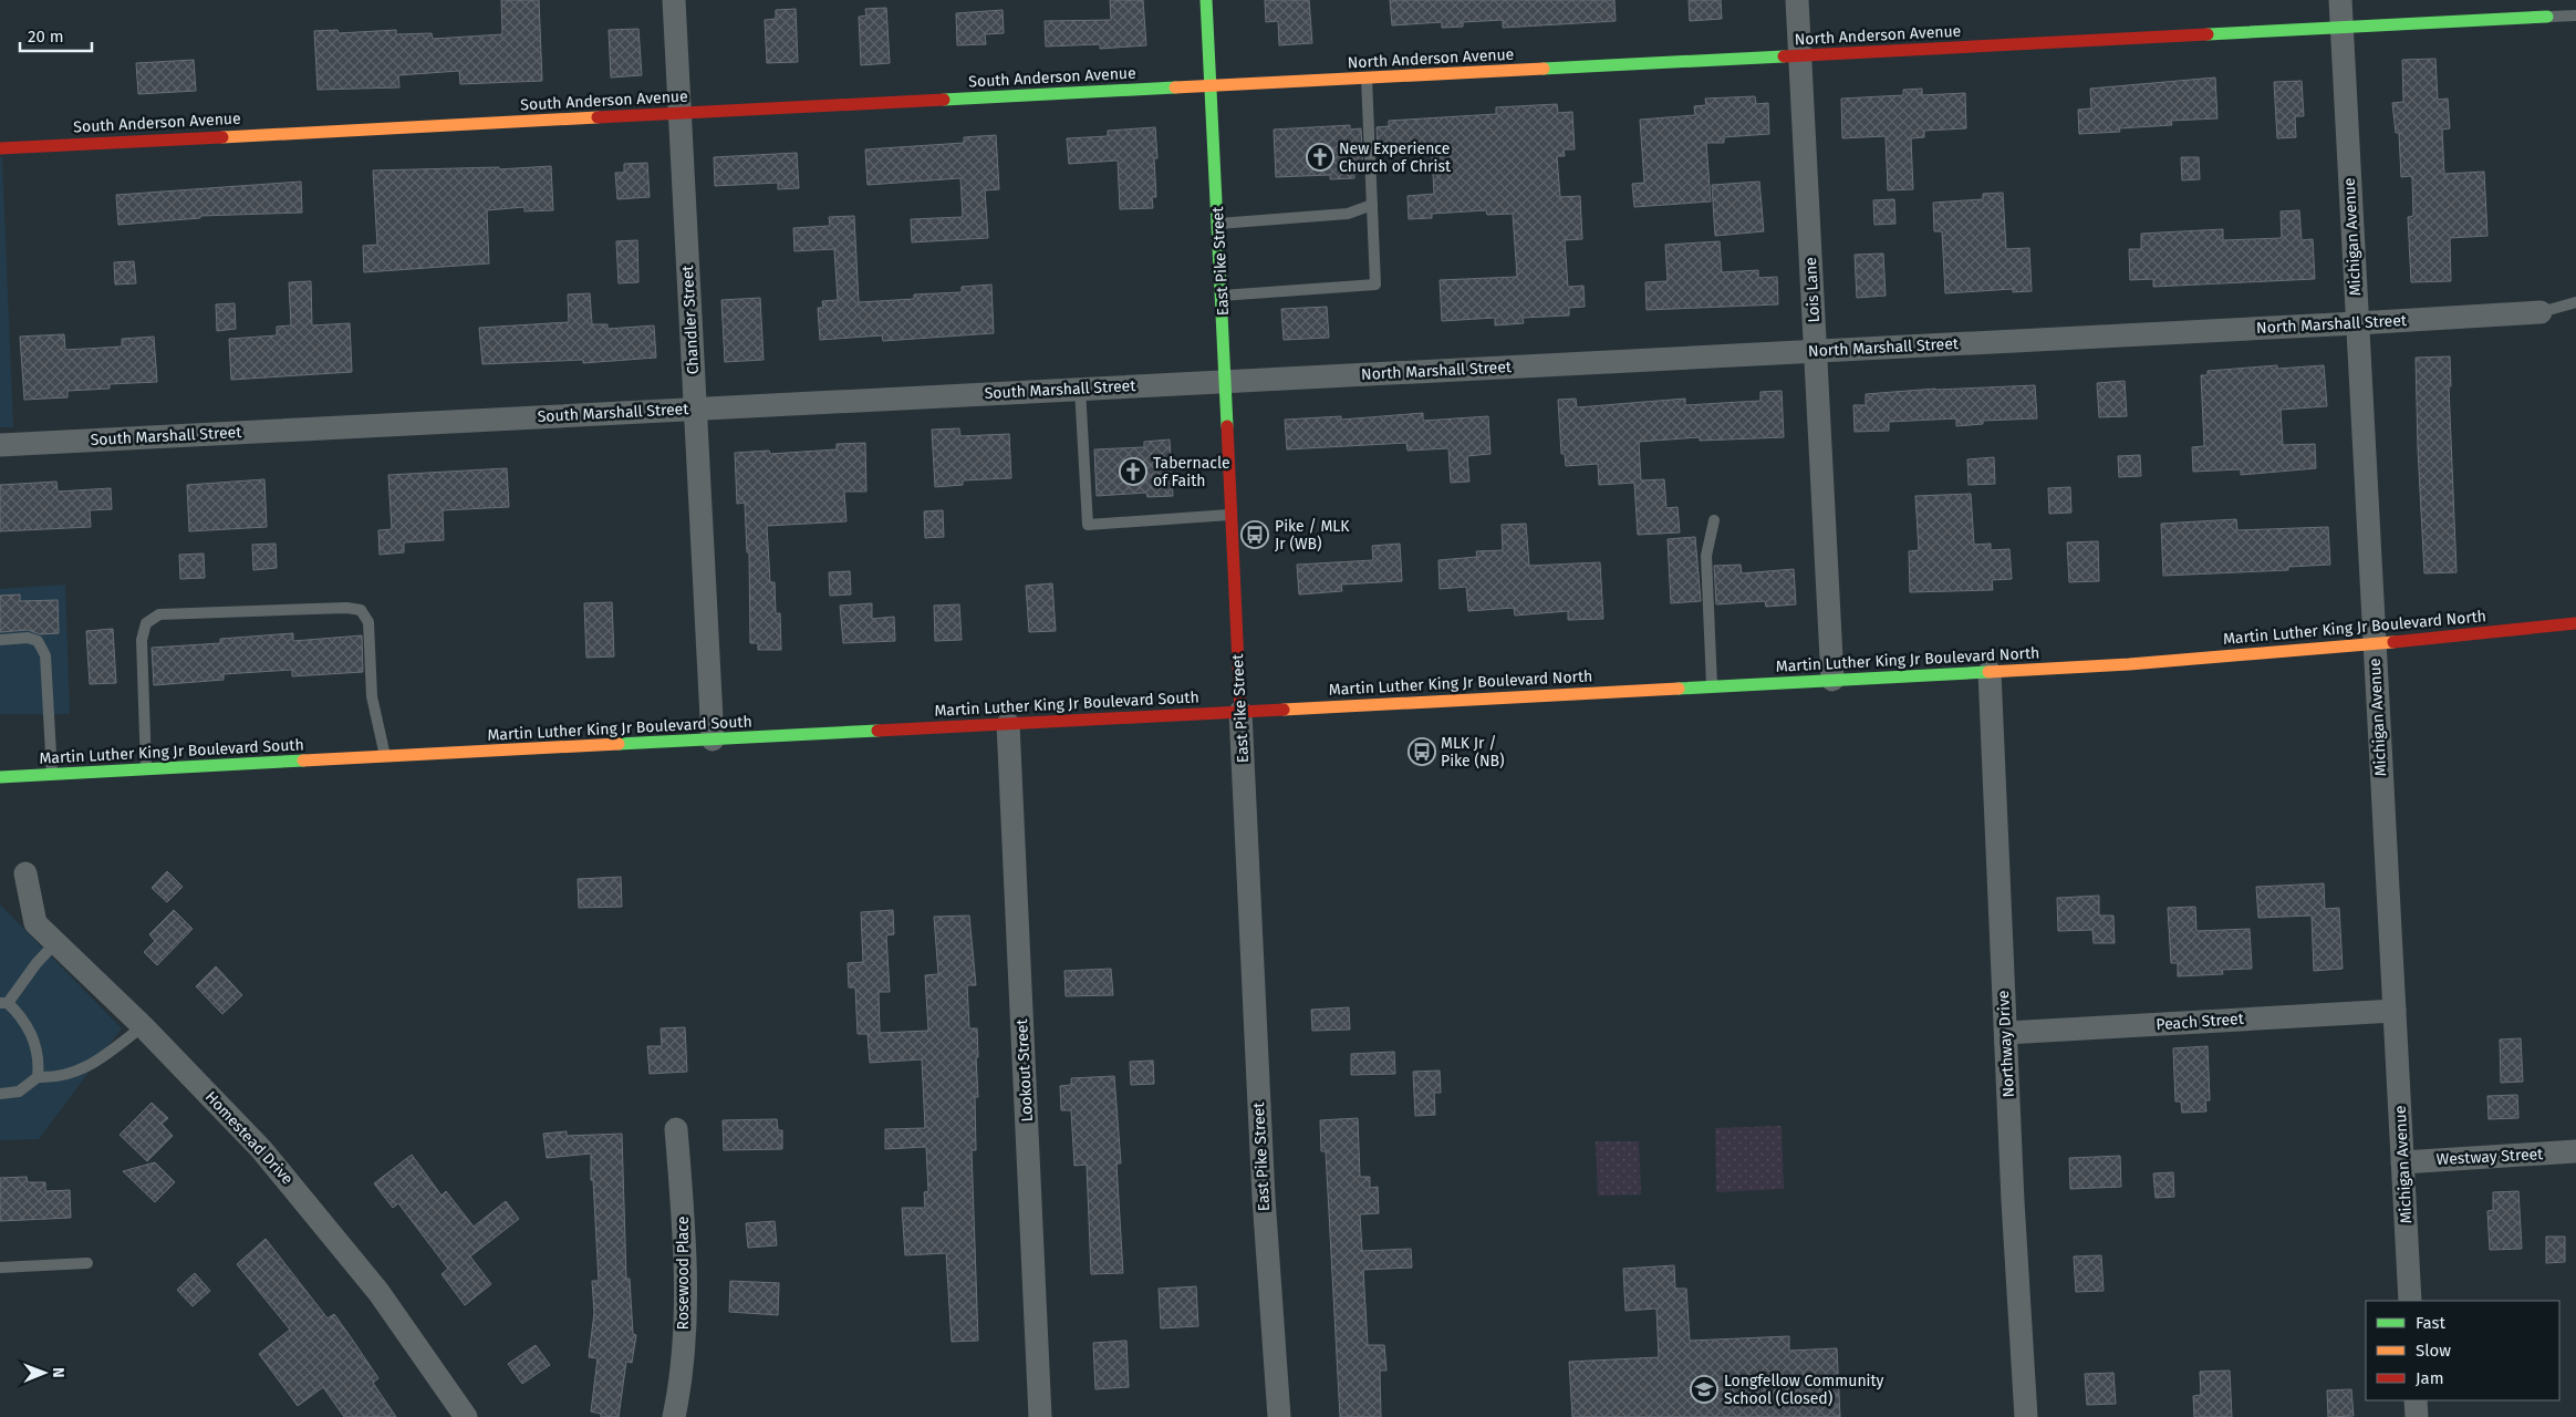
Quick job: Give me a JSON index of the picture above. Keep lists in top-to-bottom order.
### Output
{
  "streets": {
    "street": [
      "North Anderson Avenue",
      "South Anderson Avenue",
      "Michigan Avenue",
      "East Pike Street",
      "Lois Lane",
      "Chandler Street",
      "North Marshall Street",
      "South Marshall Street",
      "Martin Luther King Jr Boulevard North",
      "Martin Luther King Jr Boulevard South",
      "Peach Street",
      "Northway Drive",
      "Lookout Street",
      "Homestead Drive",
      "Westway Street",
      "Rosewood Place"
    ]
  },
  "crossings": [
    ["North Anderson Avenue", "South Anderson Avenue"],
    ["North Anderson Avenue", "Michigan Avenue"],
    ["North Anderson Avenue", "East Pike Street"],
    ["North Anderson Avenue", "Lois Lane"],
    ["South Anderson Avenue", "East Pike Street"],
    ["South Anderson Avenue", "Chandler Street"],
    ["Michigan Avenue", "North Marshall Street"],
    ["Michigan Avenue", "Martin Luther King Jr Boulevard North"],
    ["Michigan Avenue", "Peach Street"],
    ["Michigan Avenue", "Westway Street"],
    ["East Pike Street", "North Marshall Street"],
    ["East Pike Street", "South Marshall Street"],
    ["East Pike Street", "Martin Luther King Jr Boulevard North"],
    ["East Pike Street", "Martin Luther King Jr Boulevard South"],
    ["Lois Lane", "North Marshall Street"],
    ["Lois Lane", "Martin Luther King Jr Boulevard North"],
    ["Chandler Street", "South Marshall Street"],
    ["Chandler Street", "Martin Luther King Jr Boulevard South"],
    ["North Marshall Street", "South Marshall Street"],
    ["Martin Luther King Jr Boulevard North", "Martin Luther King Jr Boulevard South"],
    ["Martin Luther King Jr Boulevard North", "Northway Drive"],
    ["Martin Luther King Jr Boulevard South", "Lookout Street"],
    ["Peach Street", "Northway Drive"]
  ],
  "places": {
    "church": ["New Experience Church of Christ", "Tabernacle of Faith"],
    "bus stop": ["Pike / MLK Jr (WB)", "MLK Jr / Pike (NB)"],
    "school or university": ["Longfellow Community School (Closed)"]
  },
  "legend": ["Fast", "Slow", "Jam"],
  "scale_bar": "20 m",
  "north": "right"
}
